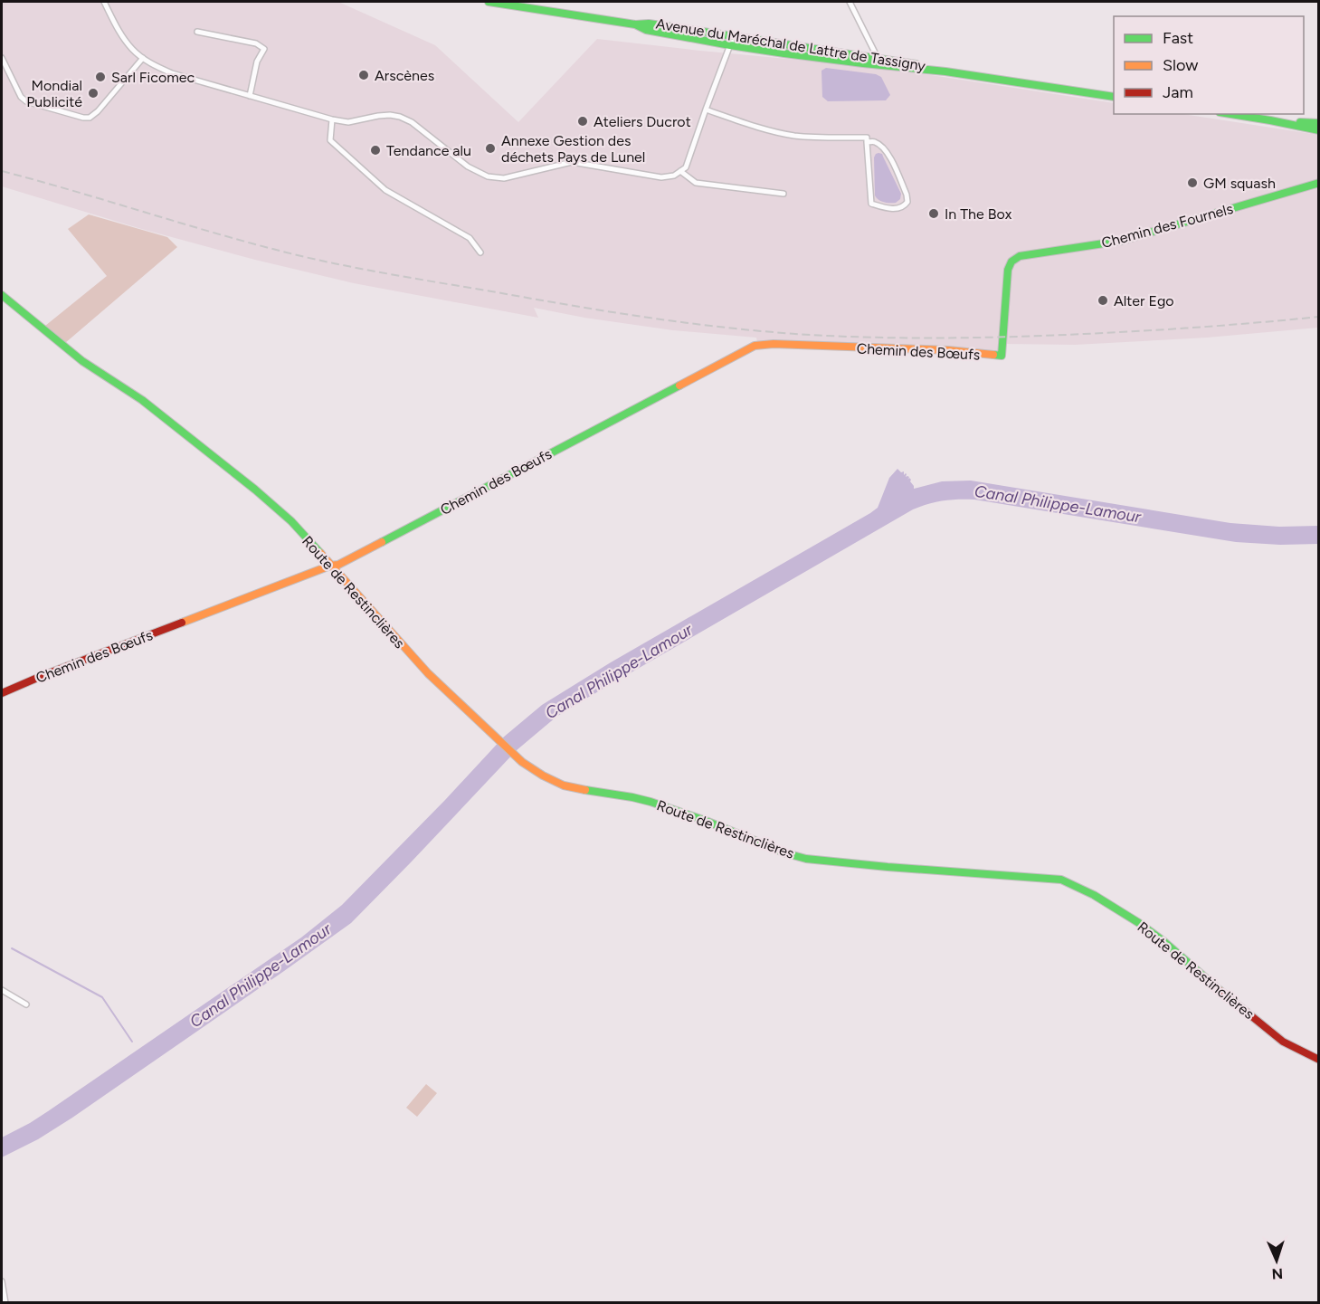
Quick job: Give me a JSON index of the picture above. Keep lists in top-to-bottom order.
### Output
{
  "streets": {
    "street": [
      "Avenue du Maréchal de Lattre de Tassigny",
      "Chemin des Fournels",
      "Chemin des Bœufs",
      "Route de Restinclières"
    ]
  },
  "crossings": [
    ["Chemin des Fournels", "Chemin des Bœufs"],
    ["Chemin des Bœufs", "Route de Restinclières"]
  ],
  "water": ["Canal Philippe-Lamour"],
  "places": [
    "Arscènes",
    "Sarl Ficomec",
    "Mondial Publicité",
    "Ateliers Ducrot",
    "Annexe Gestion des déchets Pays de Lunel",
    "Tendance alu",
    "GM squash",
    "In The Box",
    "Alter Ego"
  ],
  "legend": ["Fast", "Slow", "Jam"],
  "north": "bottom"
}
